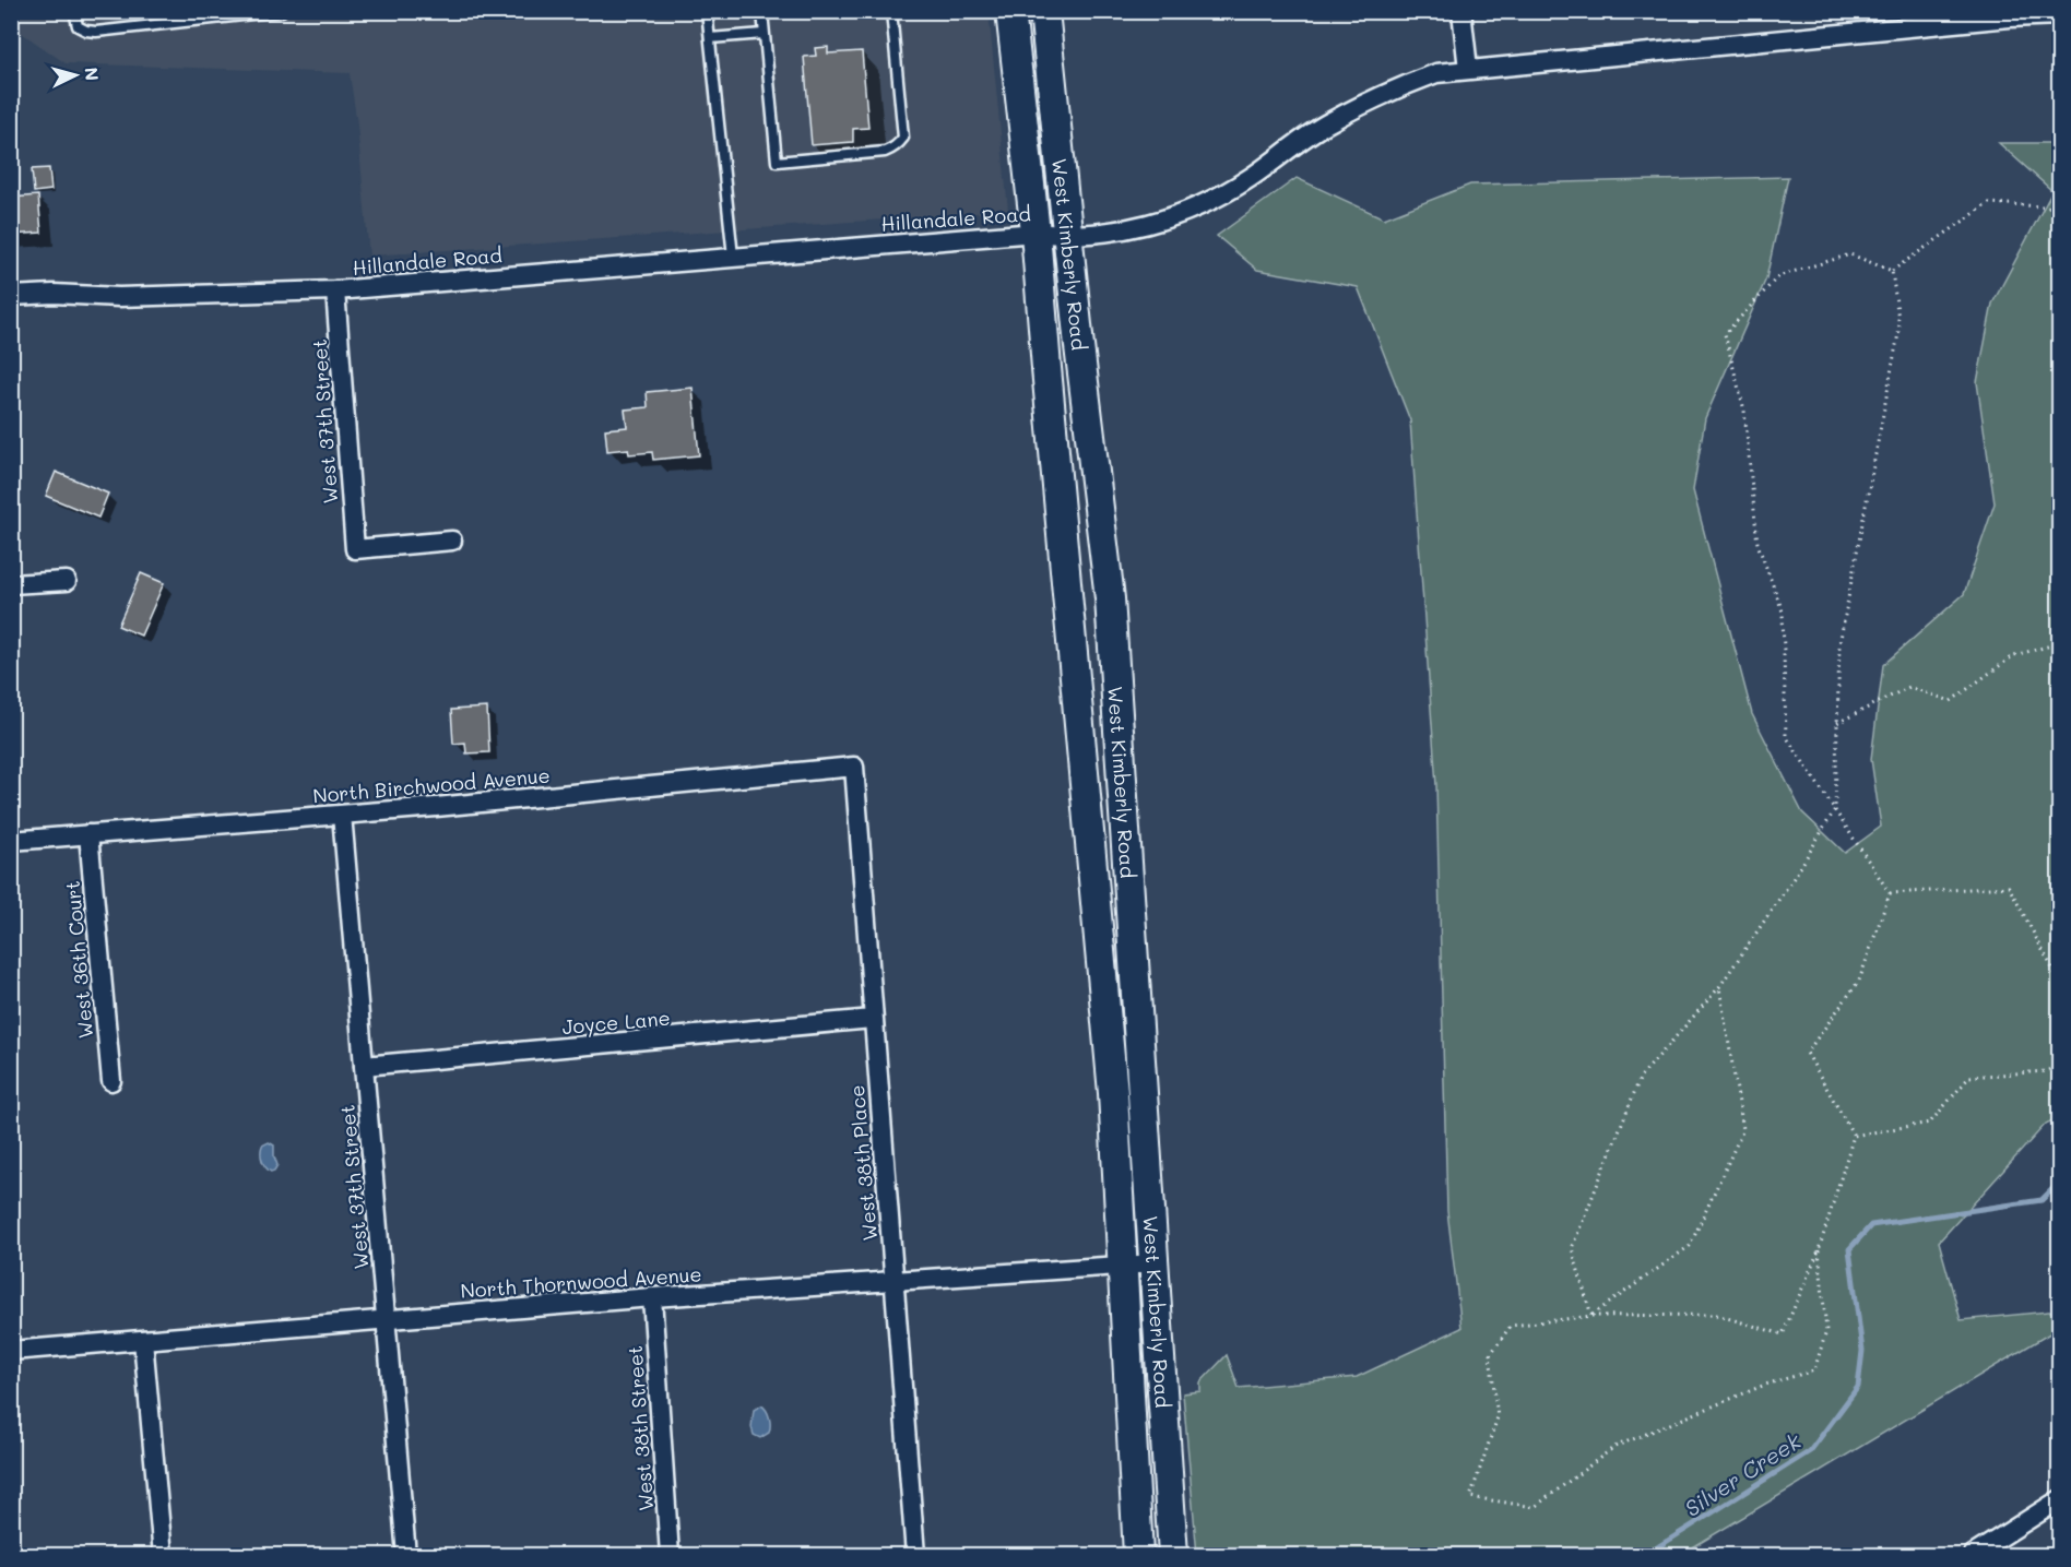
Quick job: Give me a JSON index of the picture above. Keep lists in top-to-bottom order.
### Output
{
  "streets": {
    "main road": ["West Kimberly Road"],
    "street": [
      "Hillandale Road",
      "West 37th Street",
      "North Birchwood Avenue",
      "West 36th Court",
      "Joyce Lane",
      "West 38th Place",
      "North Thornwood Avenue",
      "West 38th Street"
    ]
  },
  "crossings": [
    ["Hillandale Road", "West Kimberly Road"],
    ["Hillandale Road", "West 37th Street"],
    ["West Kimberly Road", "North Thornwood Avenue"],
    ["West 37th Street", "North Birchwood Avenue"],
    ["West 37th Street", "Joyce Lane"],
    ["West 37th Street", "North Thornwood Avenue"],
    ["North Birchwood Avenue", "West 36th Court"],
    ["North Birchwood Avenue", "West 38th Place"],
    ["Joyce Lane", "West 38th Place"],
    ["West 38th Place", "North Thornwood Avenue"],
    ["North Thornwood Avenue", "West 38th Street"]
  ],
  "water": ["Silver Creek"],
  "north": "right"
}
